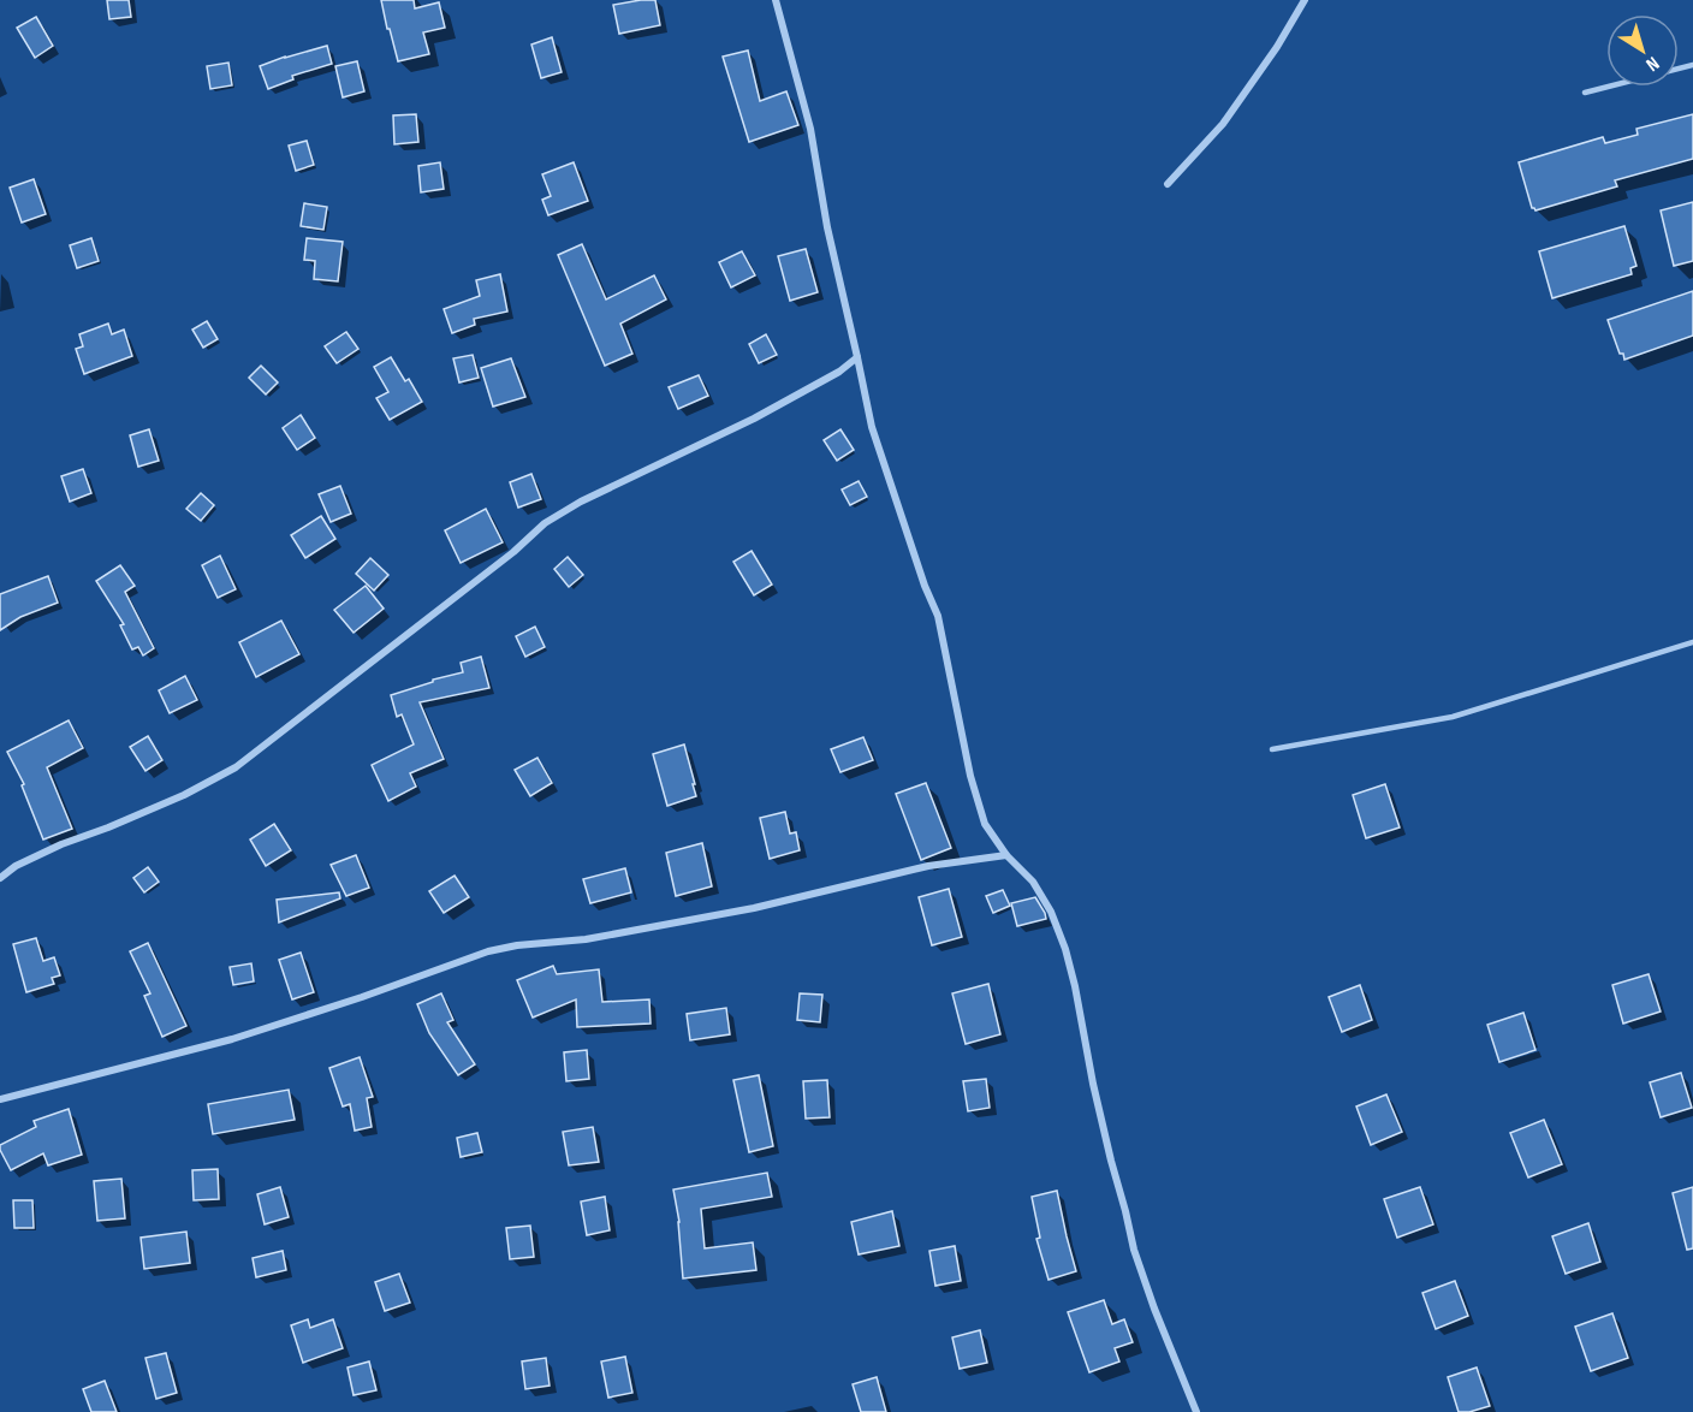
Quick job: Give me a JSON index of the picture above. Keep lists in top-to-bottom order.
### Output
{
  "north": "bottom right"
}
